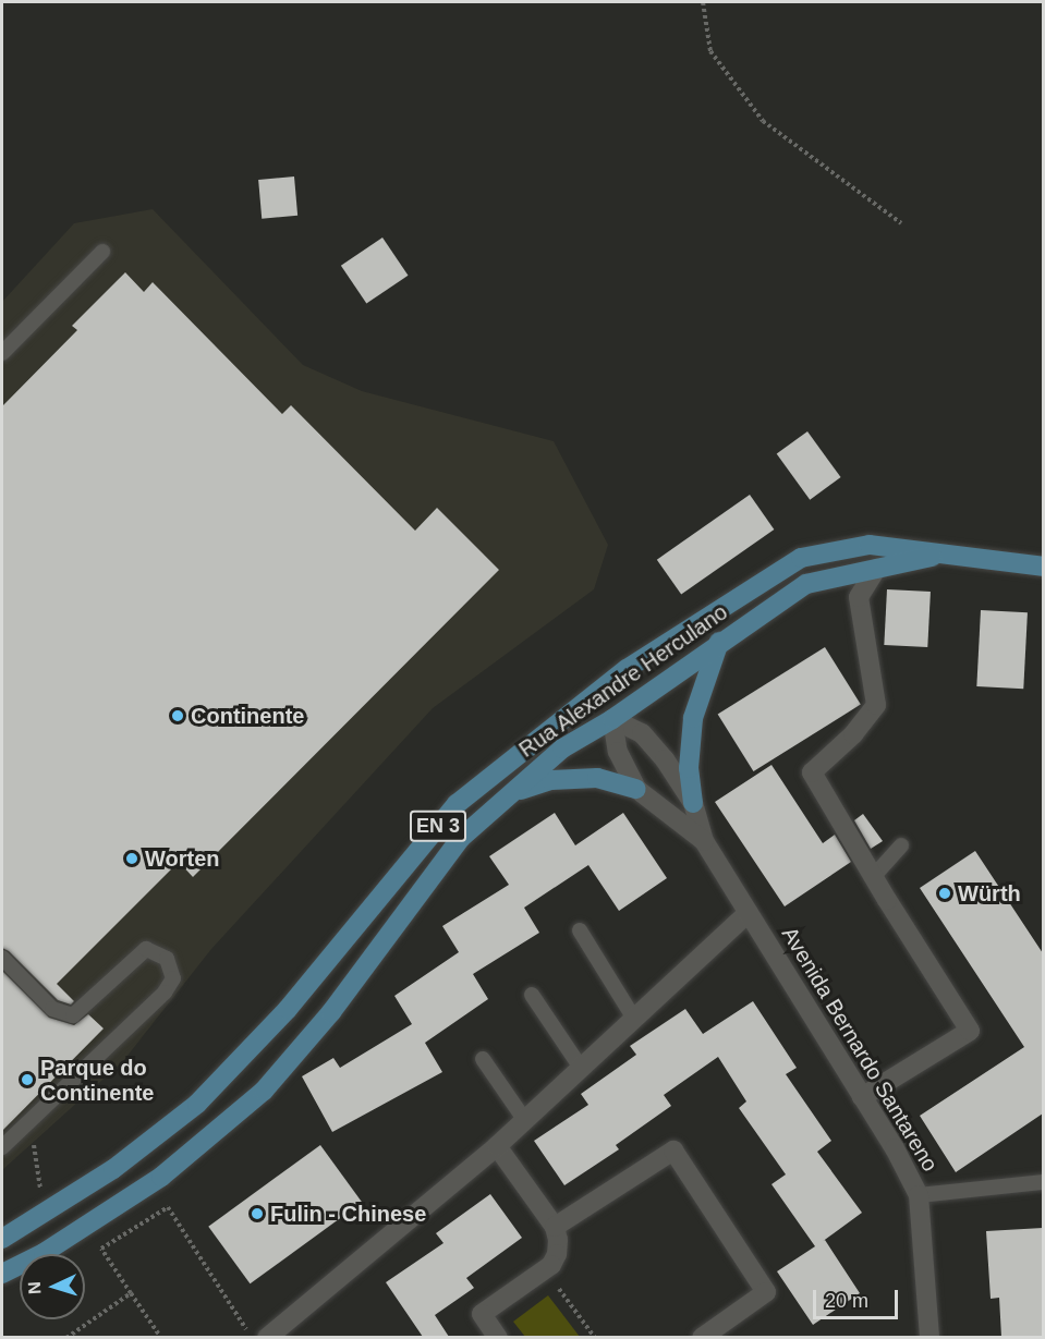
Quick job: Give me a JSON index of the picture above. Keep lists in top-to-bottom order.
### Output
{
  "streets": {
    "main road": ["Rua Alexandre Herculano", "EN 3"],
    "street": ["Avenida Bernardo Santareno"]
  },
  "crossings": [
    ["Rua Alexandre Herculano", "Avenida Bernardo Santareno"]
  ],
  "places": [
    "Continente",
    "Worten",
    "Würth",
    "Parque do Continente",
    "Fulin - Chinese"
  ],
  "scale_bar": "20 m",
  "north": "left"
}
